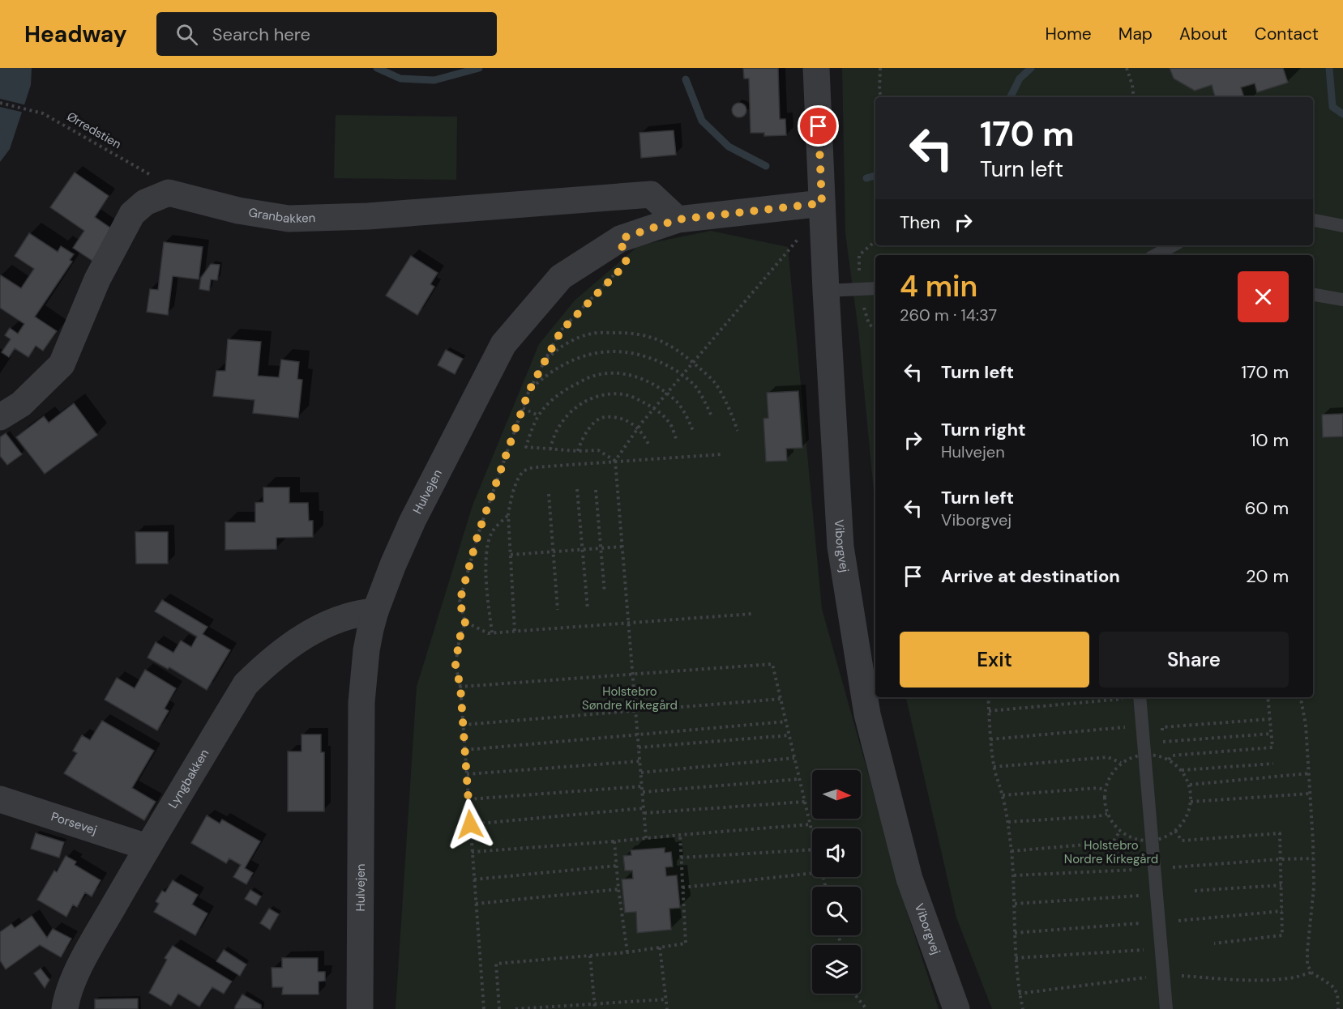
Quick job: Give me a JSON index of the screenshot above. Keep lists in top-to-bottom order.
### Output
{
  "streets": {
    "street": [
      "Granbakken",
      "Hulvejen",
      "Viborgvej",
      "Lyngbakken",
      "Porsevej"
    ],
    "path": ["Ørredstien"]
  },
  "crossings": [
    ["Ørredstien", "Granbakken"],
    ["Granbakken", "Hulvejen"],
    ["Hulvejen", "Viborgvej"],
    ["Hulvejen", "Lyngbakken"],
    ["Lyngbakken", "Porsevej"]
  ],
  "parks": ["Holstebro Søndre Kirkegård", "Holstebro Nordre Kirkegård"],
  "north": "right",
  "page": {
    "header": "Headway",
    "search": "Search here",
    "nav": [
      "Home",
      "Map",
      "About",
      "Contact"
    ],
    "turn": ["170 m", "Turn left"],
    "then": "Then",
    "heading": ["4 min", "260 m · 14:37"],
    "list": [
      {
        "name": "Turn left",
        "value": "170 m"
      },
      {
        "name": "Turn right",
        "note": "Hulvejen",
        "value": "10 m"
      },
      {
        "name": "Turn left",
        "note": "Viborgvej",
        "value": "60 m"
      },
      {
        "name": "Arrive at destination",
        "value": "20 m"
      }
    ],
    "buttons": ["Exit", "Share"]
  }
}
